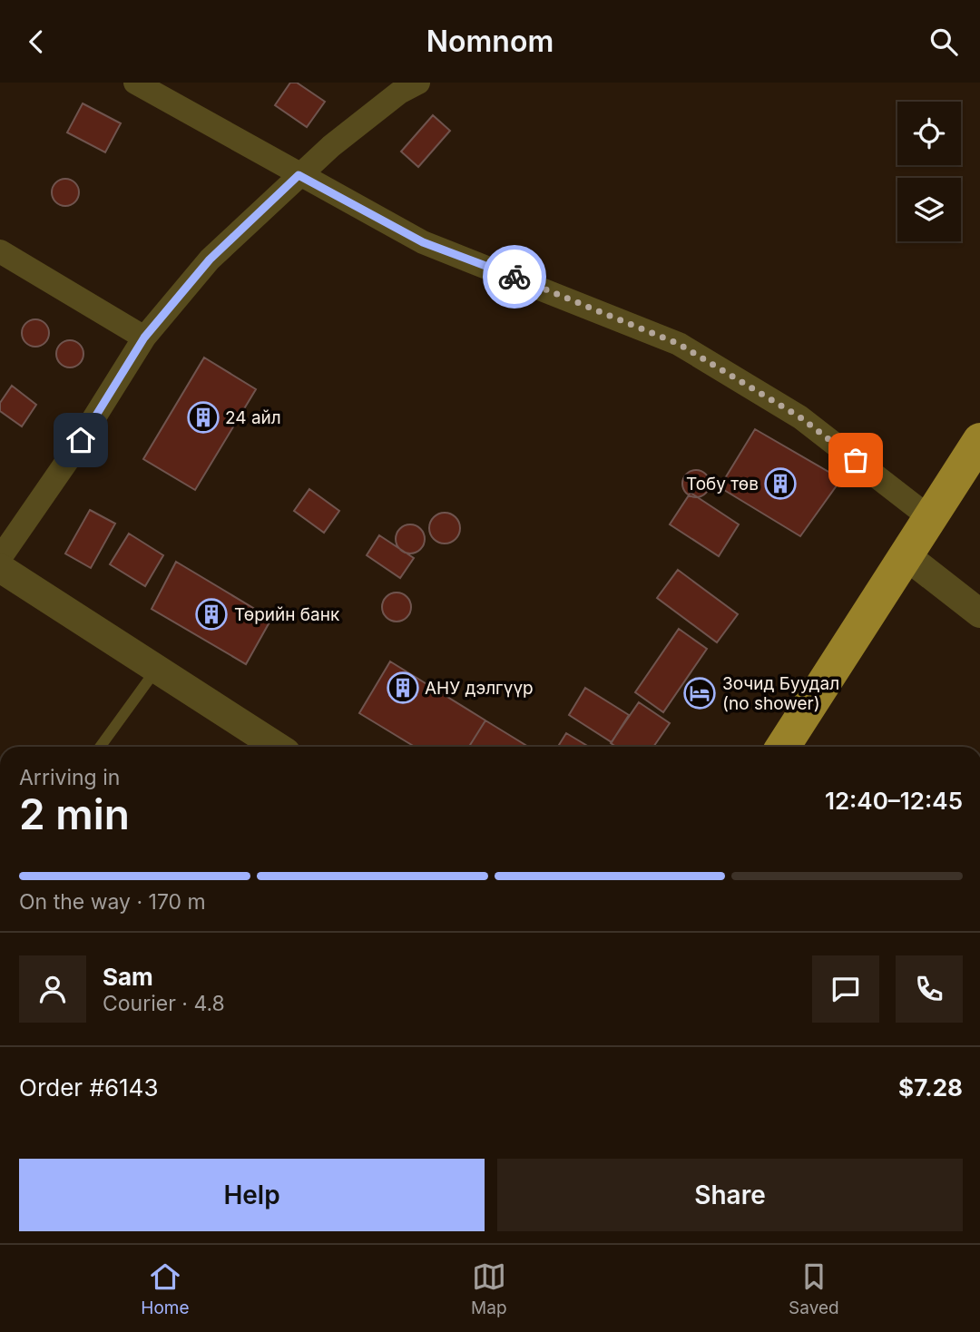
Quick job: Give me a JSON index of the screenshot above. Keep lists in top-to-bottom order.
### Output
{
  "places": {
    "building": [
      "24 айл",
      "Тобу төв",
      "Төрийн банк",
      "АНУ дэлгүүр"
    ],
    "hotel": ["Зочид Буудал (no shower)"]
  },
  "page": {
    "header": "Nomnom",
    "heading": ["2 min", "Arriving in", "12:40–12:45"],
    "panel": [
      "Sam",
      "Courier · 4.8",
      "Order #6143",
      "$7.28"
    ],
    "bar": "On the way · 170 m",
    "buttons": ["Help", "Share"],
    "tabs": ["Home", "Map", "Saved"]
  }
}
